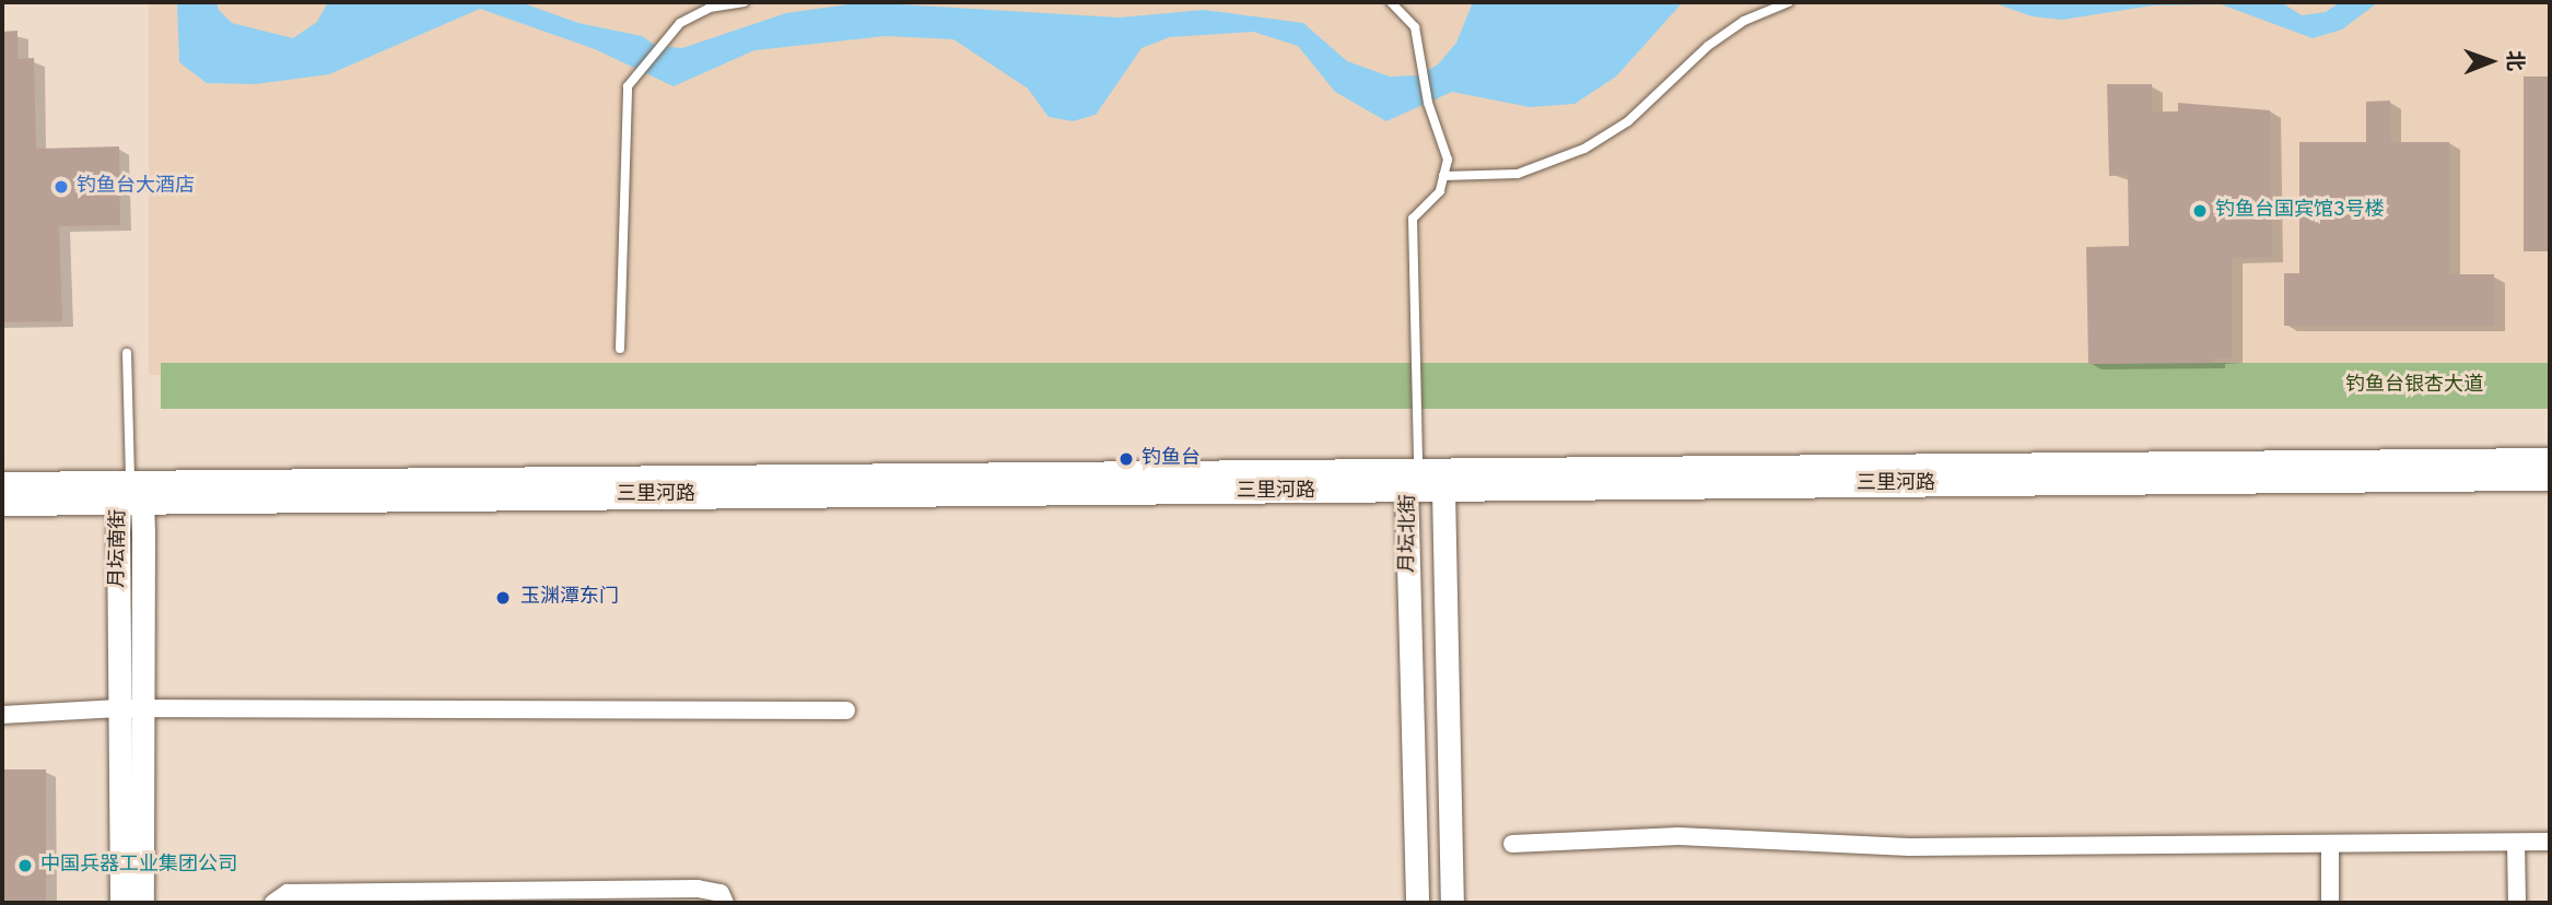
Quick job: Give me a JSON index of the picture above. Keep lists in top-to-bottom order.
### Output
{
  "streets": {
    "main road": ["三里河路", "月坛北街", "月坛南街"]
  },
  "crossings": [
    ["三里河路", "月坛北街"],
    ["三里河路", "月坛南街"]
  ],
  "parks": ["钓鱼台银杏大道"],
  "places": [
    "钓鱼台大酒店",
    "钓鱼台国宾馆3号楼",
    "钓鱼台",
    "玉渊潭东门",
    "中国兵器工业集团公司"
  ],
  "north": "right"
}
